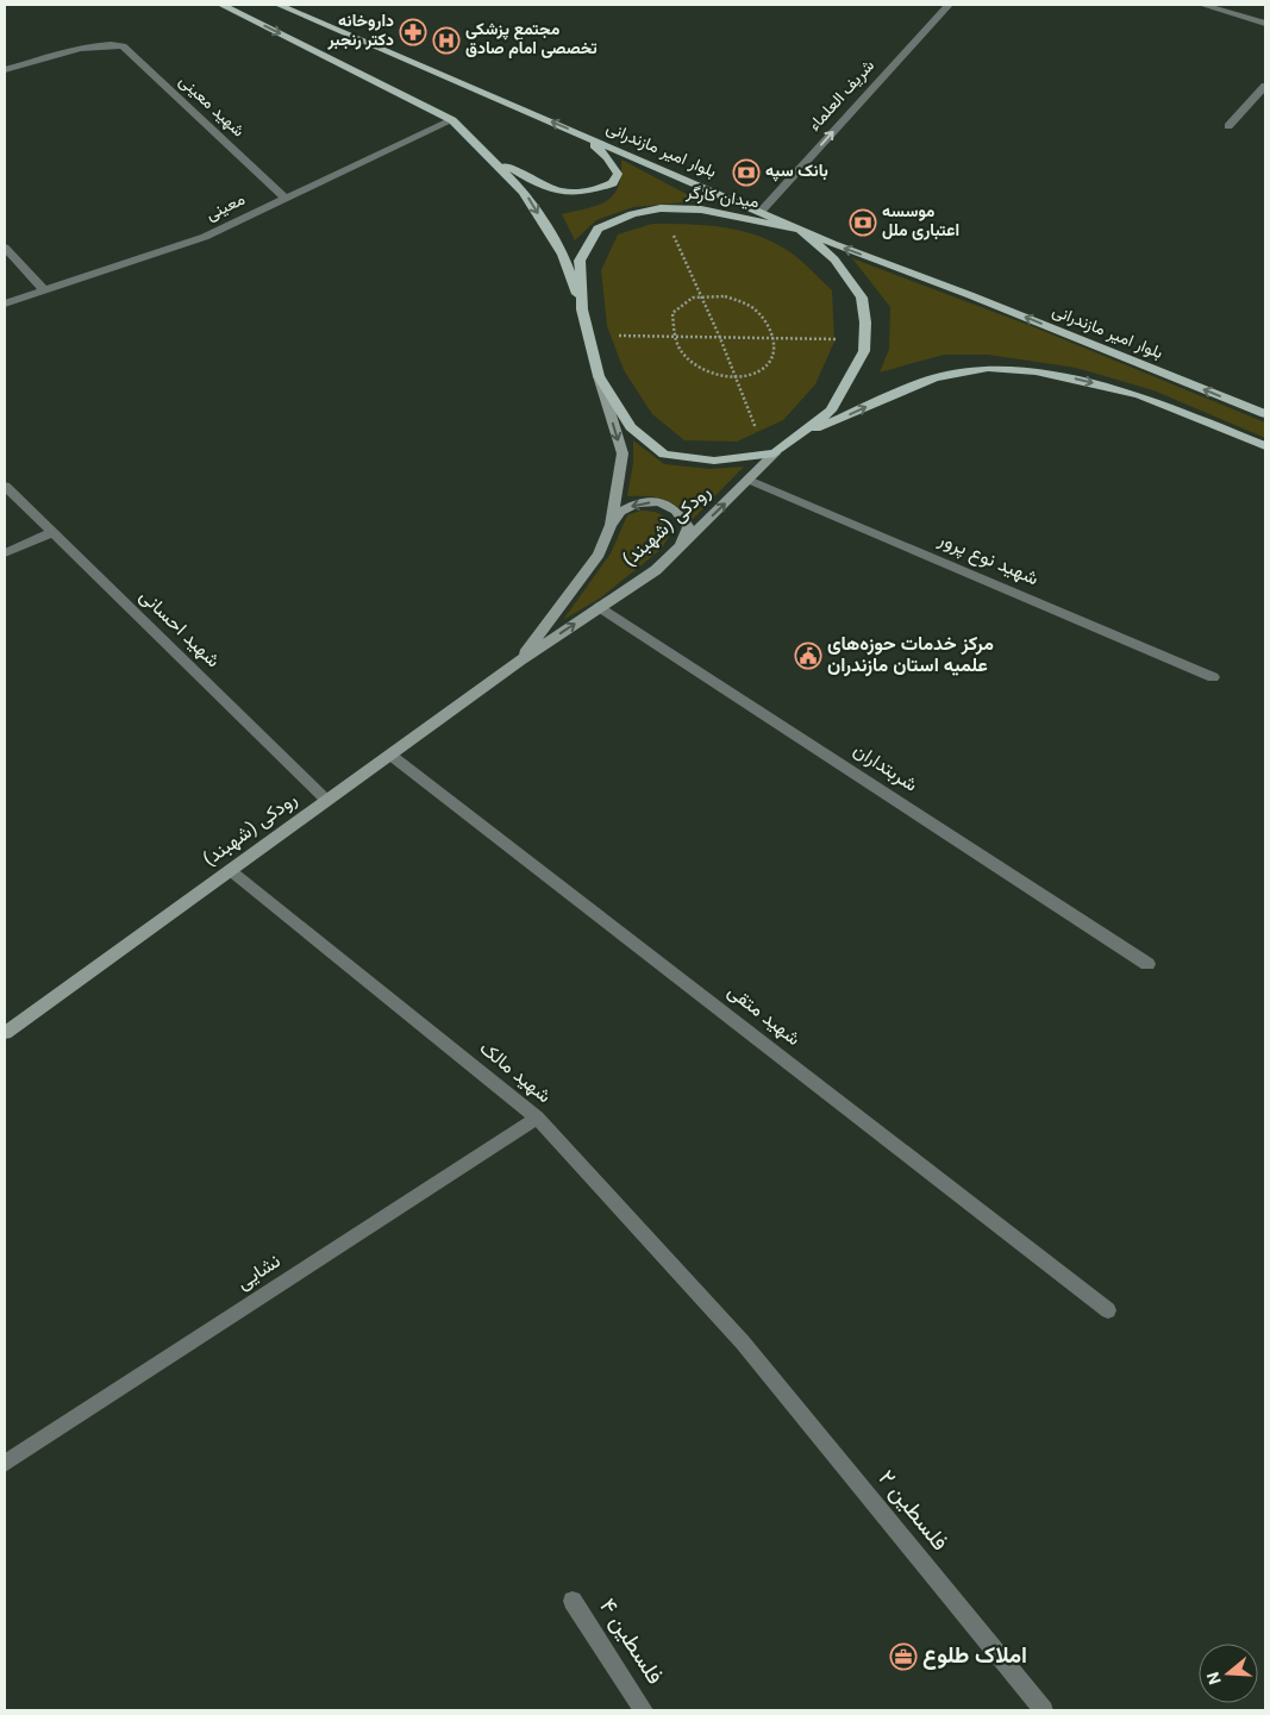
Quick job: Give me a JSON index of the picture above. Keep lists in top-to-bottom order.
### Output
{
  "streets": {
    "main road": ["بلوار امیر مازندرانی", "میدان کارگر", "رودکی (شهبند)"],
    "street": [
      "شریف العلماء",
      "شهید معینی",
      "معینی",
      "شهید نوع پرور",
      "شهید احسانی",
      "شربتداران",
      "شهید متقی",
      "شهید مالک",
      "نشایی",
      "فلسطین ۲",
      "فلسطین ۴"
    ]
  },
  "crossings": [
    ["شریف العلماء", "بلوار امیر مازندرانی"],
    ["شهید معینی", "معینی"],
    ["بلوار امیر مازندرانی", "میدان کارگر"],
    ["میدان کارگر", "رودکی (شهبند)"],
    ["رودکی (شهبند)", "شهید نوع پرور"],
    ["رودکی (شهبند)", "شهید احسانی"],
    ["رودکی (شهبند)", "شربتداران"],
    ["رودکی (شهبند)", "شهید متقی"],
    ["رودکی (شهبند)", "شهید مالک"],
    ["شهید مالک", "نشایی"],
    ["شهید مالک", "فلسطین ۲"]
  ],
  "one_way": ["شریف العلماء"],
  "places": {
    "pharmacy": ["داروخانه دکتر رنجبر"],
    "hospital": ["مجتمع پزشکی تخصصی امام صادق"],
    "bank": ["بانک سپه", "موسسه اعتباری ملل"],
    "public building": ["مرکز خدمات حوزه‌های علمیه استان مازندران"],
    "office": ["املاک طلوع"]
  },
  "north": "left"
}
